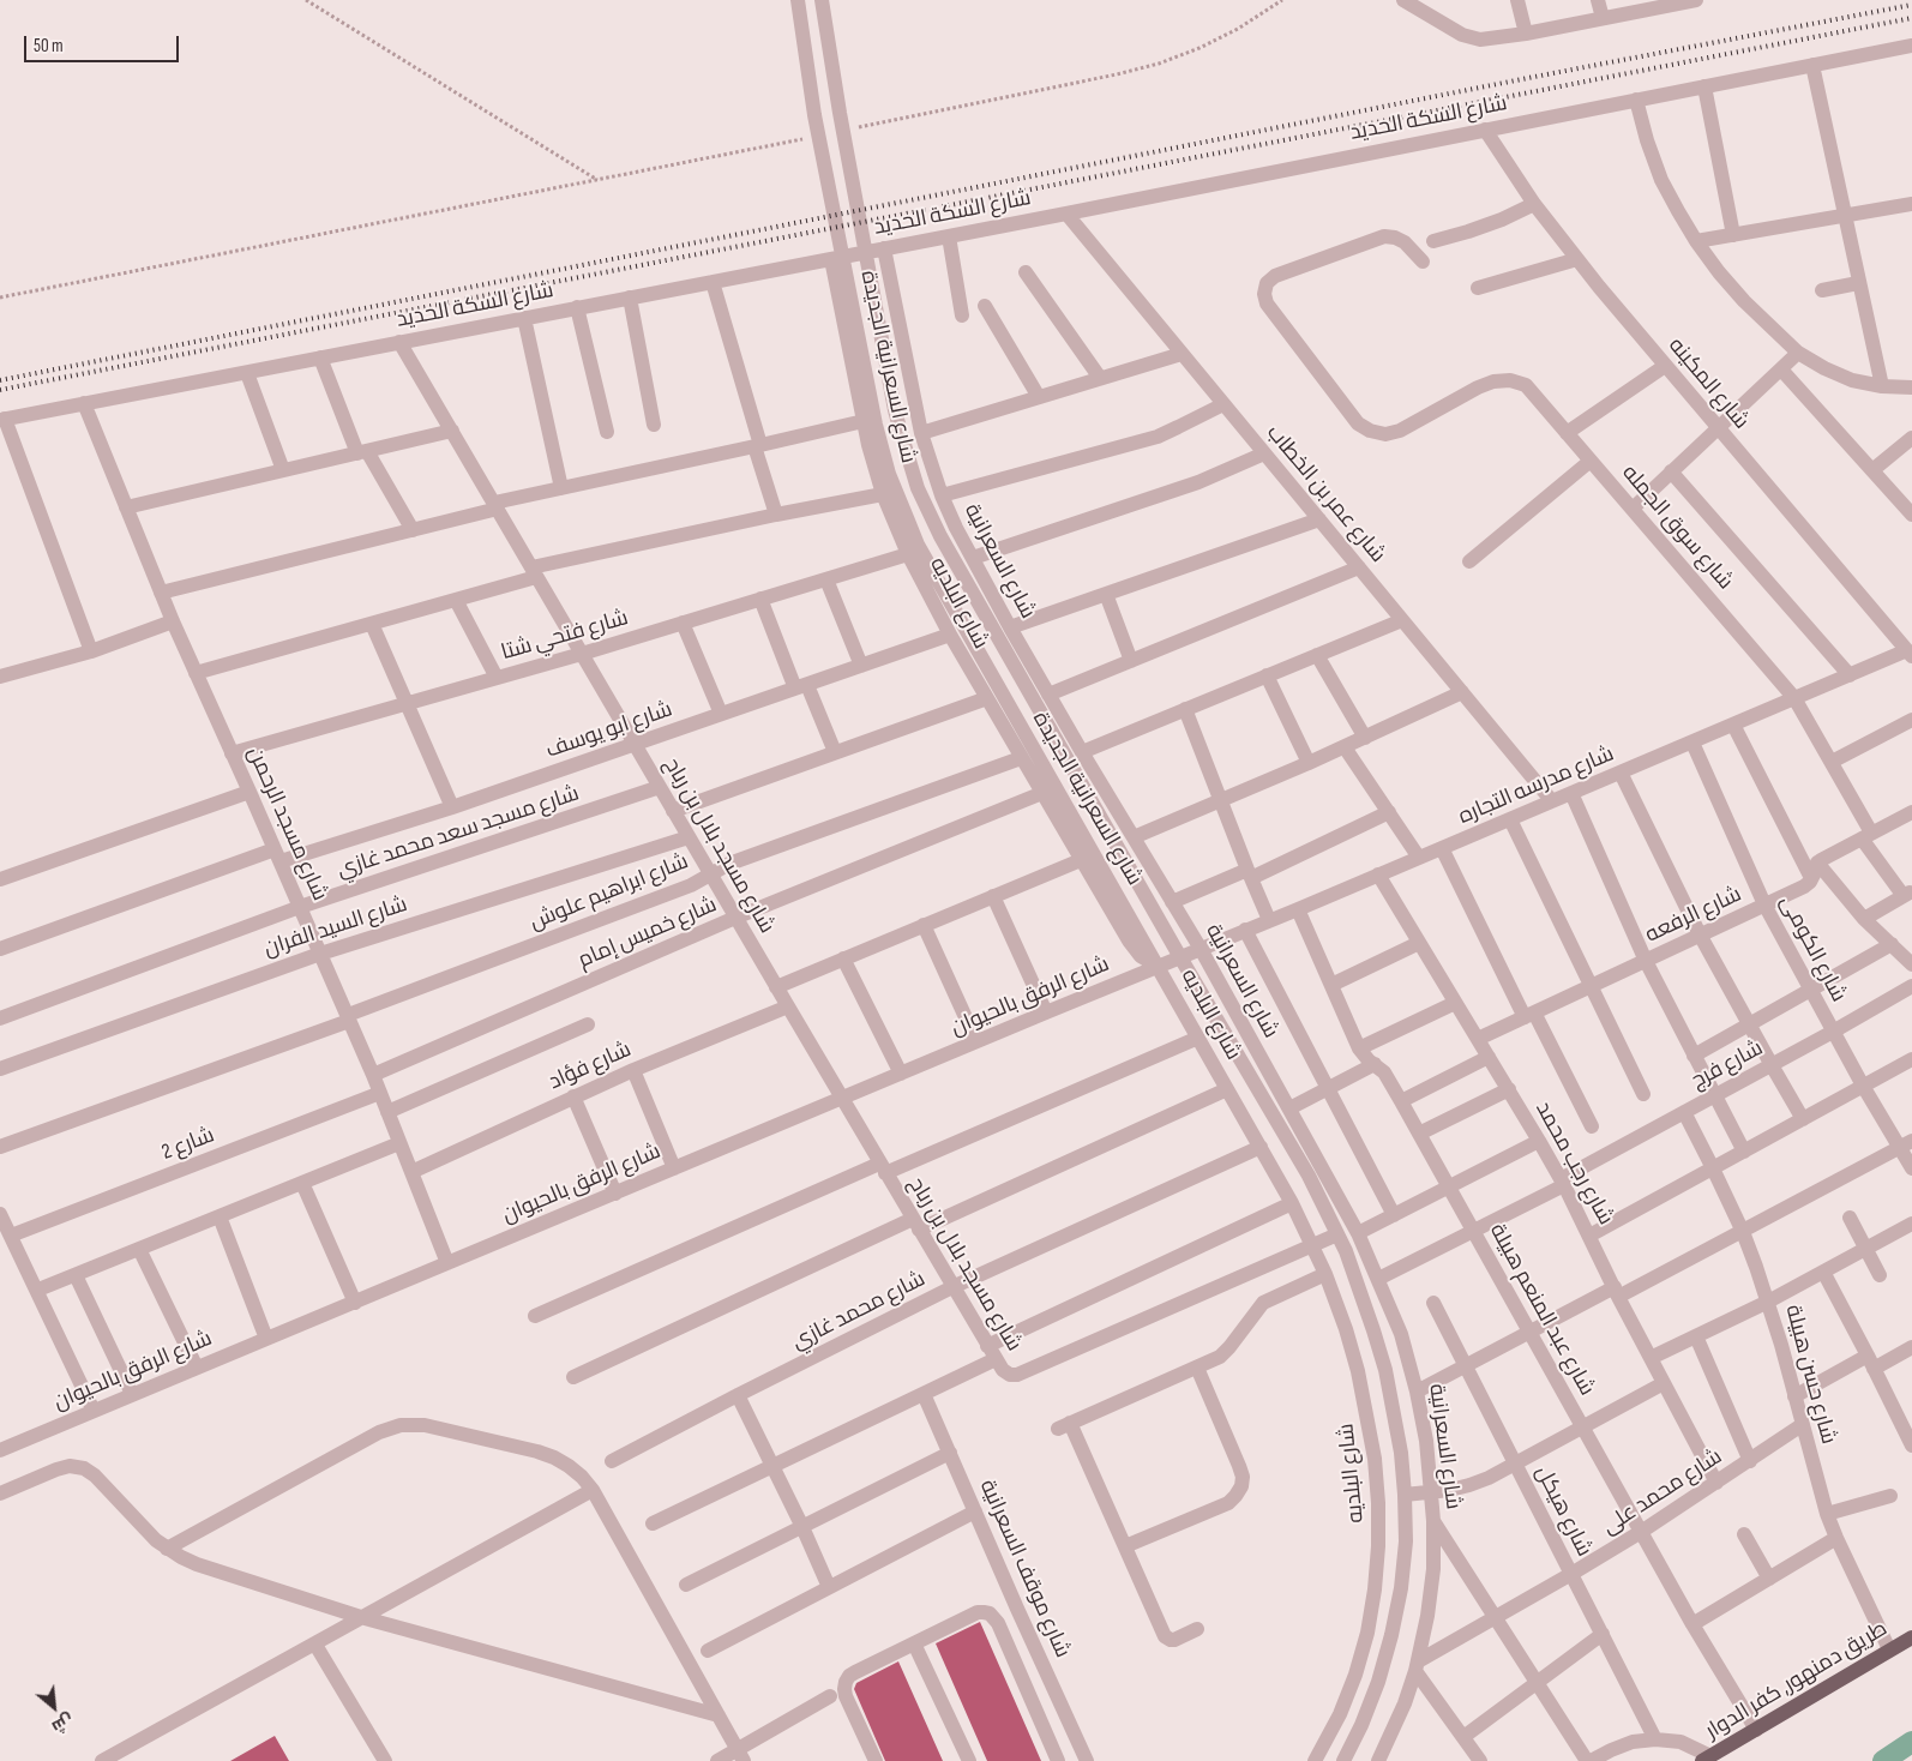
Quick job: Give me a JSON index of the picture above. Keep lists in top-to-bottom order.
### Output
{
  "streets": {
    "main road": ["طريق دمنهور, كفر الدوار"],
    "street": [
      "شارع السكة الحديد",
      "شارع السعرانية الجديدة",
      "شارع المكينه",
      "شارع عمر بن الخطاب",
      "شارع سوق الجمله",
      "شارع السعرانية",
      "شارع البلديه",
      "شارع فتحي شتا",
      "شارع ابو يوسف",
      "شارع مدرسه التجاره",
      "شارع مسجد الرحمن",
      "شارع مسجد سعد محمد غازي",
      "شارع مسجد بلال بن رباح",
      "شارع ابراهيم علوش",
      "شارع الرفعه",
      "شارع السيد الفران",
      "شارع خميس إمام",
      "شارع الكومى",
      "شارع الرفق بالحيوان",
      "شارع فرج",
      "شارع فؤاد",
      "شارع 2",
      "شارع رجب محمد",
      "شارع عبد المنعم هبيلة",
      "شارع محمد غازي",
      "شارع حسن هبيلة",
      "شارع محمد على",
      "شارع هيكل",
      "شارع موقف السعرانية"
    ]
  },
  "crossings": [
    ["شارع السكة الحديد", "شارع المكينه"],
    ["شارع السكة الحديد", "شارع عمر بن الخطاب"],
    ["شارع السكة الحديد", "شارع السعرانية"],
    ["شارع السكة الحديد", "شارع البلديه"],
    ["شارع السكة الحديد", "شارع مسجد الرحمن"],
    ["شارع السكة الحديد", "شارع مسجد بلال بن رباح"],
    ["شارع السعرانية الجديدة", "شارع البلديه"],
    ["شارع السعرانية الجديدة", "شارع مدرسه التجاره"],
    ["شارع السعرانية الجديدة", "شارع الرفق بالحيوان"],
    ["شارع المكينه", "شارع مدرسه التجاره"],
    ["شارع عمر بن الخطاب", "شارع مدرسه التجاره"],
    ["شارع سوق الجمله", "شارع مدرسه التجاره"],
    ["شارع السعرانية", "شارع مدرسه التجاره"],
    ["شارع السعرانية", "شارع فرج"],
    ["شارع السعرانية", "شارع محمد على"],
    ["شارع البلديه", "شارع فتحي شتا"],
    ["شارع البلديه", "شارع ابو يوسف"],
    ["شارع البلديه", "شارع مدرسه التجاره"],
    ["شارع البلديه", "شارع ابراهيم علوش"],
    ["شارع البلديه", "شارع خميس إمام"],
    ["شارع البلديه", "شارع الرفق بالحيوان"],
    ["شارع البلديه", "شارع محمد غازي"],
    ["شارع فتحي شتا", "شارع مسجد الرحمن"],
    ["شارع فتحي شتا", "شارع مسجد بلال بن رباح"],
    ["شارع ابو يوسف", "شارع مسجد الرحمن"],
    ["شارع ابو يوسف", "شارع مسجد بلال بن رباح"],
    ["شارع مدرسه التجاره", "شارع الكومى"],
    ["شارع مدرسه التجاره", "شارع الرفق بالحيوان"],
    ["شارع مدرسه التجاره", "شارع رجب محمد"],
    ["شارع مدرسه التجاره", "شارع عبد المنعم هبيلة"],
    ["شارع مسجد الرحمن", "شارع مسجد سعد محمد غازي"],
    ["شارع مسجد الرحمن", "شارع ابراهيم علوش"],
    ["شارع مسجد الرحمن", "شارع السيد الفران"],
    ["شارع مسجد الرحمن", "شارع خميس إمام"],
    ["شارع مسجد الرحمن", "شارع الرفق بالحيوان"],
    ["شارع مسجد الرحمن", "شارع فؤاد"],
    ["شارع مسجد الرحمن", "شارع 2"],
    ["شارع مسجد سعد محمد غازي", "شارع مسجد بلال بن رباح"],
    ["شارع مسجد بلال بن رباح", "شارع ابراهيم علوش"],
    ["شارع مسجد بلال بن رباح", "شارع السيد الفران"],
    ["شارع مسجد بلال بن رباح", "شارع خميس إمام"],
    ["شارع مسجد بلال بن رباح", "شارع الرفق بالحيوان"],
    ["شارع مسجد بلال بن رباح", "شارع فؤاد"],
    ["شارع مسجد بلال بن رباح", "شارع محمد غازي"],
    ["شارع الرفعه", "شارع الكومى"],
    ["شارع الرفعه", "شارع رجب محمد"],
    ["شارع الكومى", "شارع فرج"],
    ["شارع فرج", "شارع رجب محمد"],
    ["شارع فرج", "شارع عبد المنعم هبيلة"],
    ["شارع فرج", "شارع حسن هبيلة"],
    ["شارع رجب محمد", "شارع محمد على"],
    ["شارع عبد المنعم هبيلة", "شارع محمد على"],
    ["شارع عبد المنعم هبيلة", "طريق دمنهور, كفر الدوار"],
    ["شارع حسن هبيلة", "شارع محمد على"],
    ["شارع حسن هبيلة", "طريق دمنهور, كفر الدوار"],
    ["شارع محمد على", "شارع هيكل"]
  ],
  "scale_bar": "50 m",
  "north": "bottom right"
}
